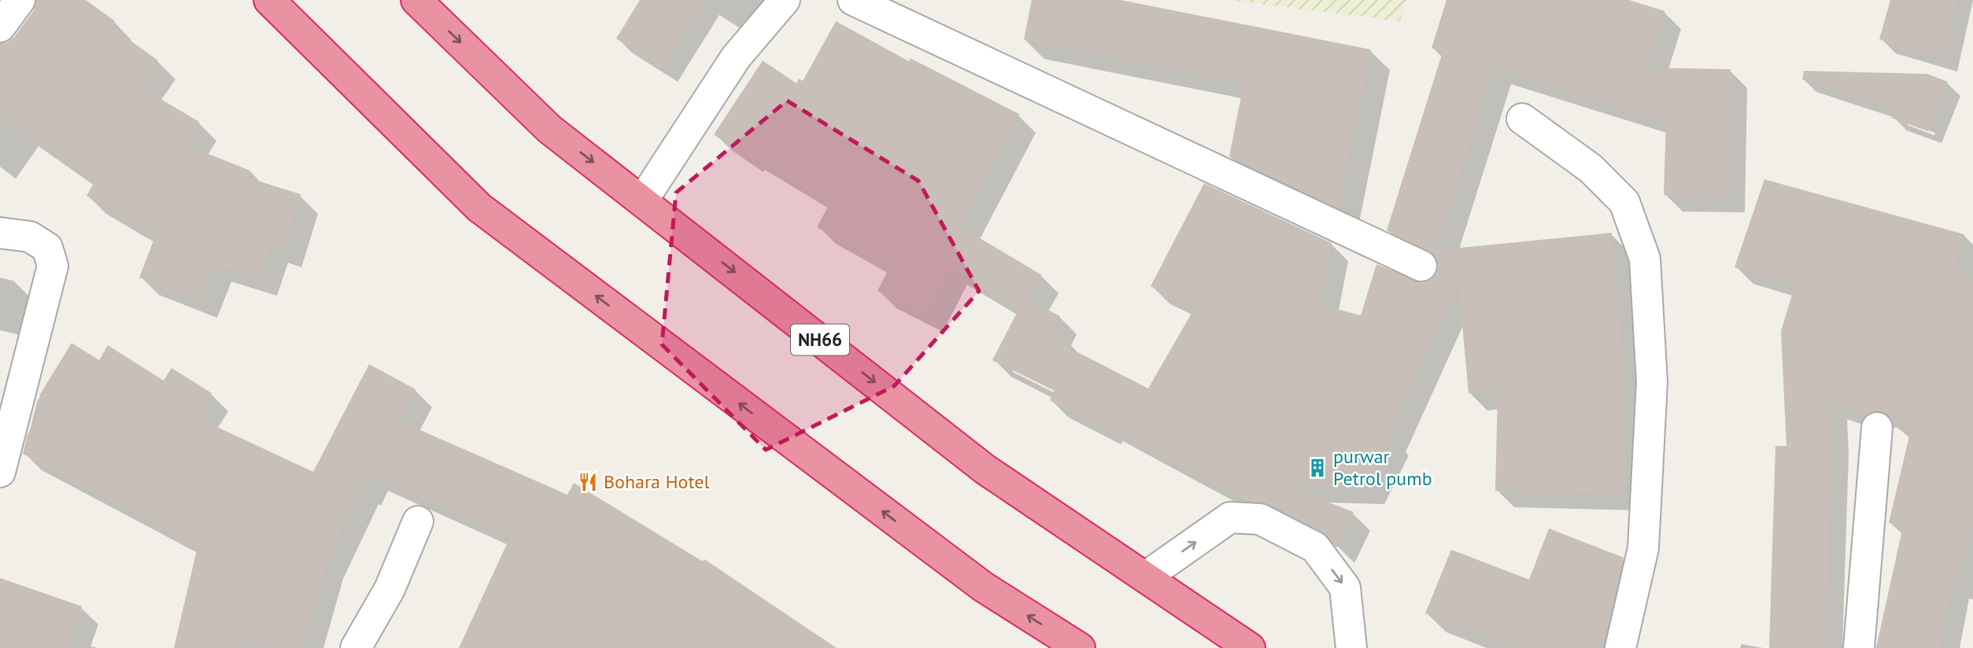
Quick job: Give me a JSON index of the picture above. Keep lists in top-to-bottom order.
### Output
{
  "streets": {
    "highway": ["NH66"]
  },
  "places": {
    "building": ["purwar Petrol pumb"],
    "restaurant": ["Bohara Hotel"]
  }
}
